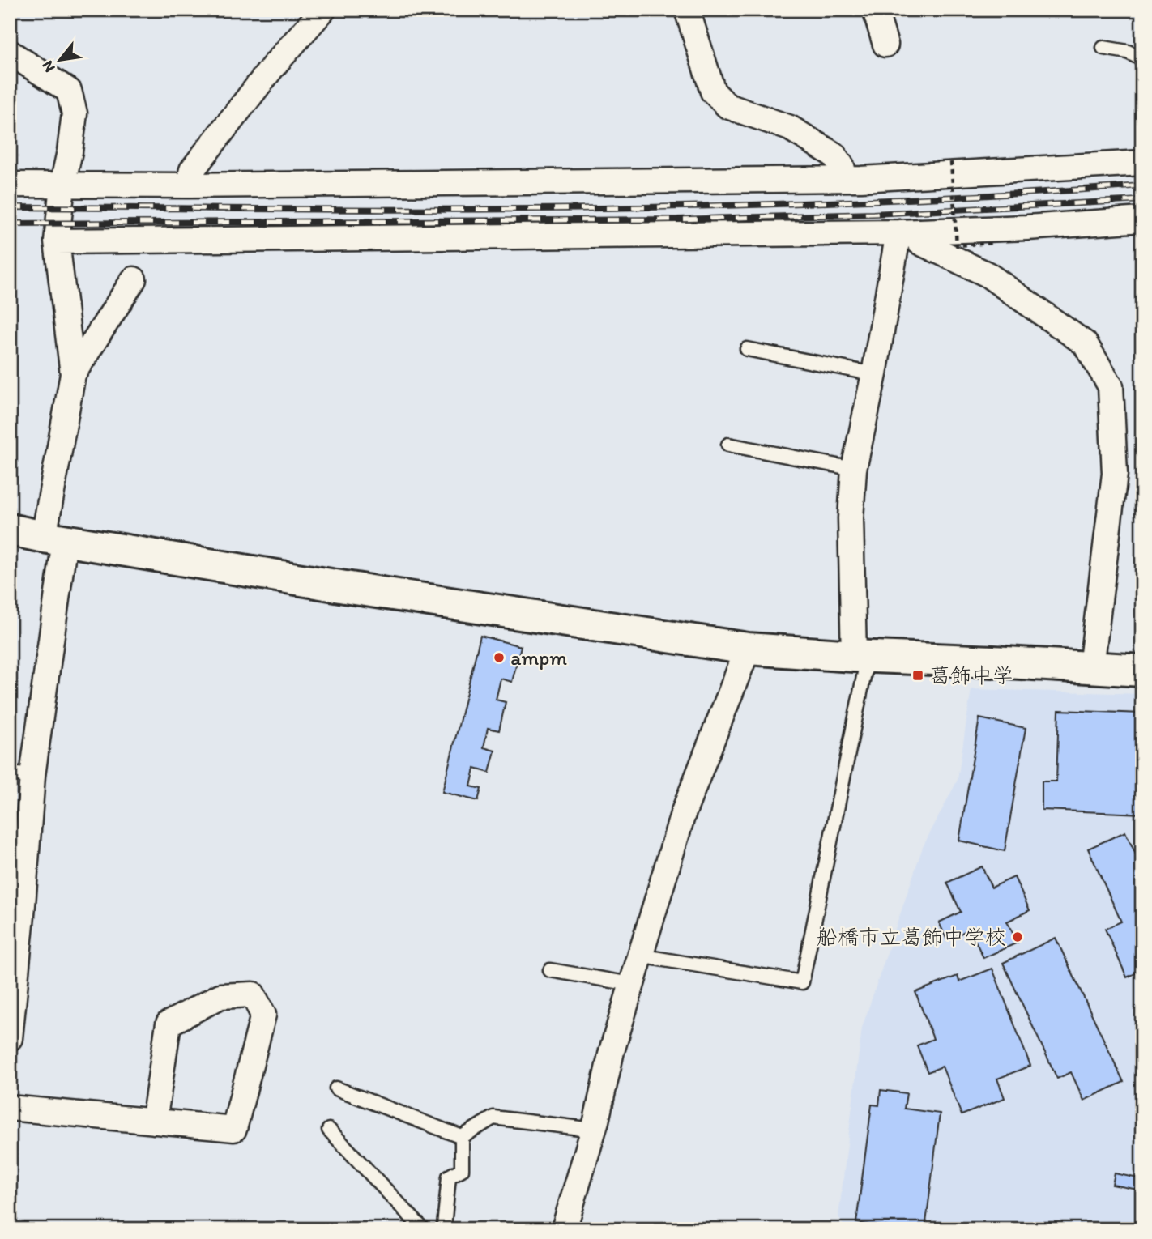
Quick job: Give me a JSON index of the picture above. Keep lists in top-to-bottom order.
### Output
{
  "places": {
    "other": ["ampm", "船橋市立葛飾中学校"],
    "transit": ["葛飾中学"]
  },
  "north": "bottom left"
}
